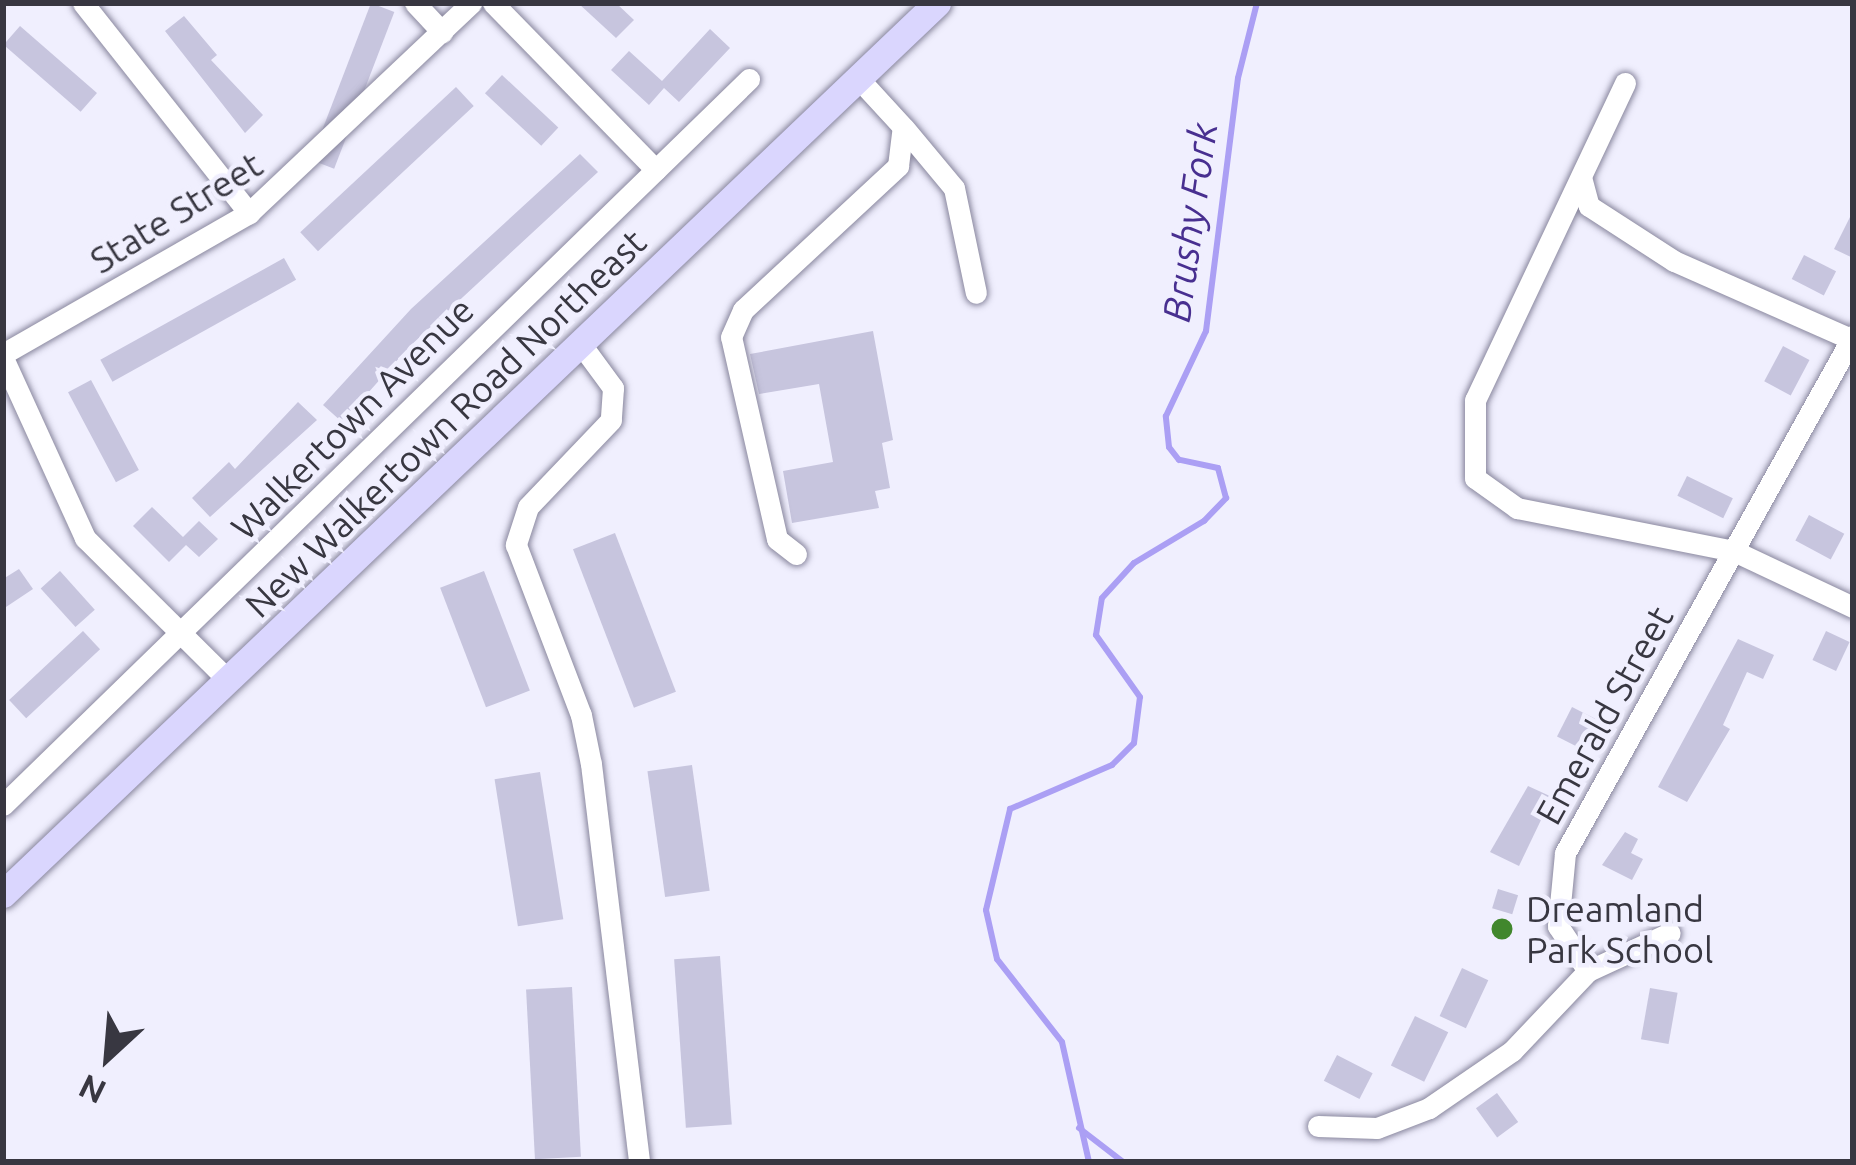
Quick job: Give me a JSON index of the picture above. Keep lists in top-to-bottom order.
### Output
{
  "streets": {
    "main road": ["New Walkertown Road Northeast"],
    "street": ["State Street", "Walkertown Avenue", "Emerald Street"]
  },
  "water": ["Brushy Fork"],
  "places": ["Dreamland Park School"],
  "north": "bottom left"
}
